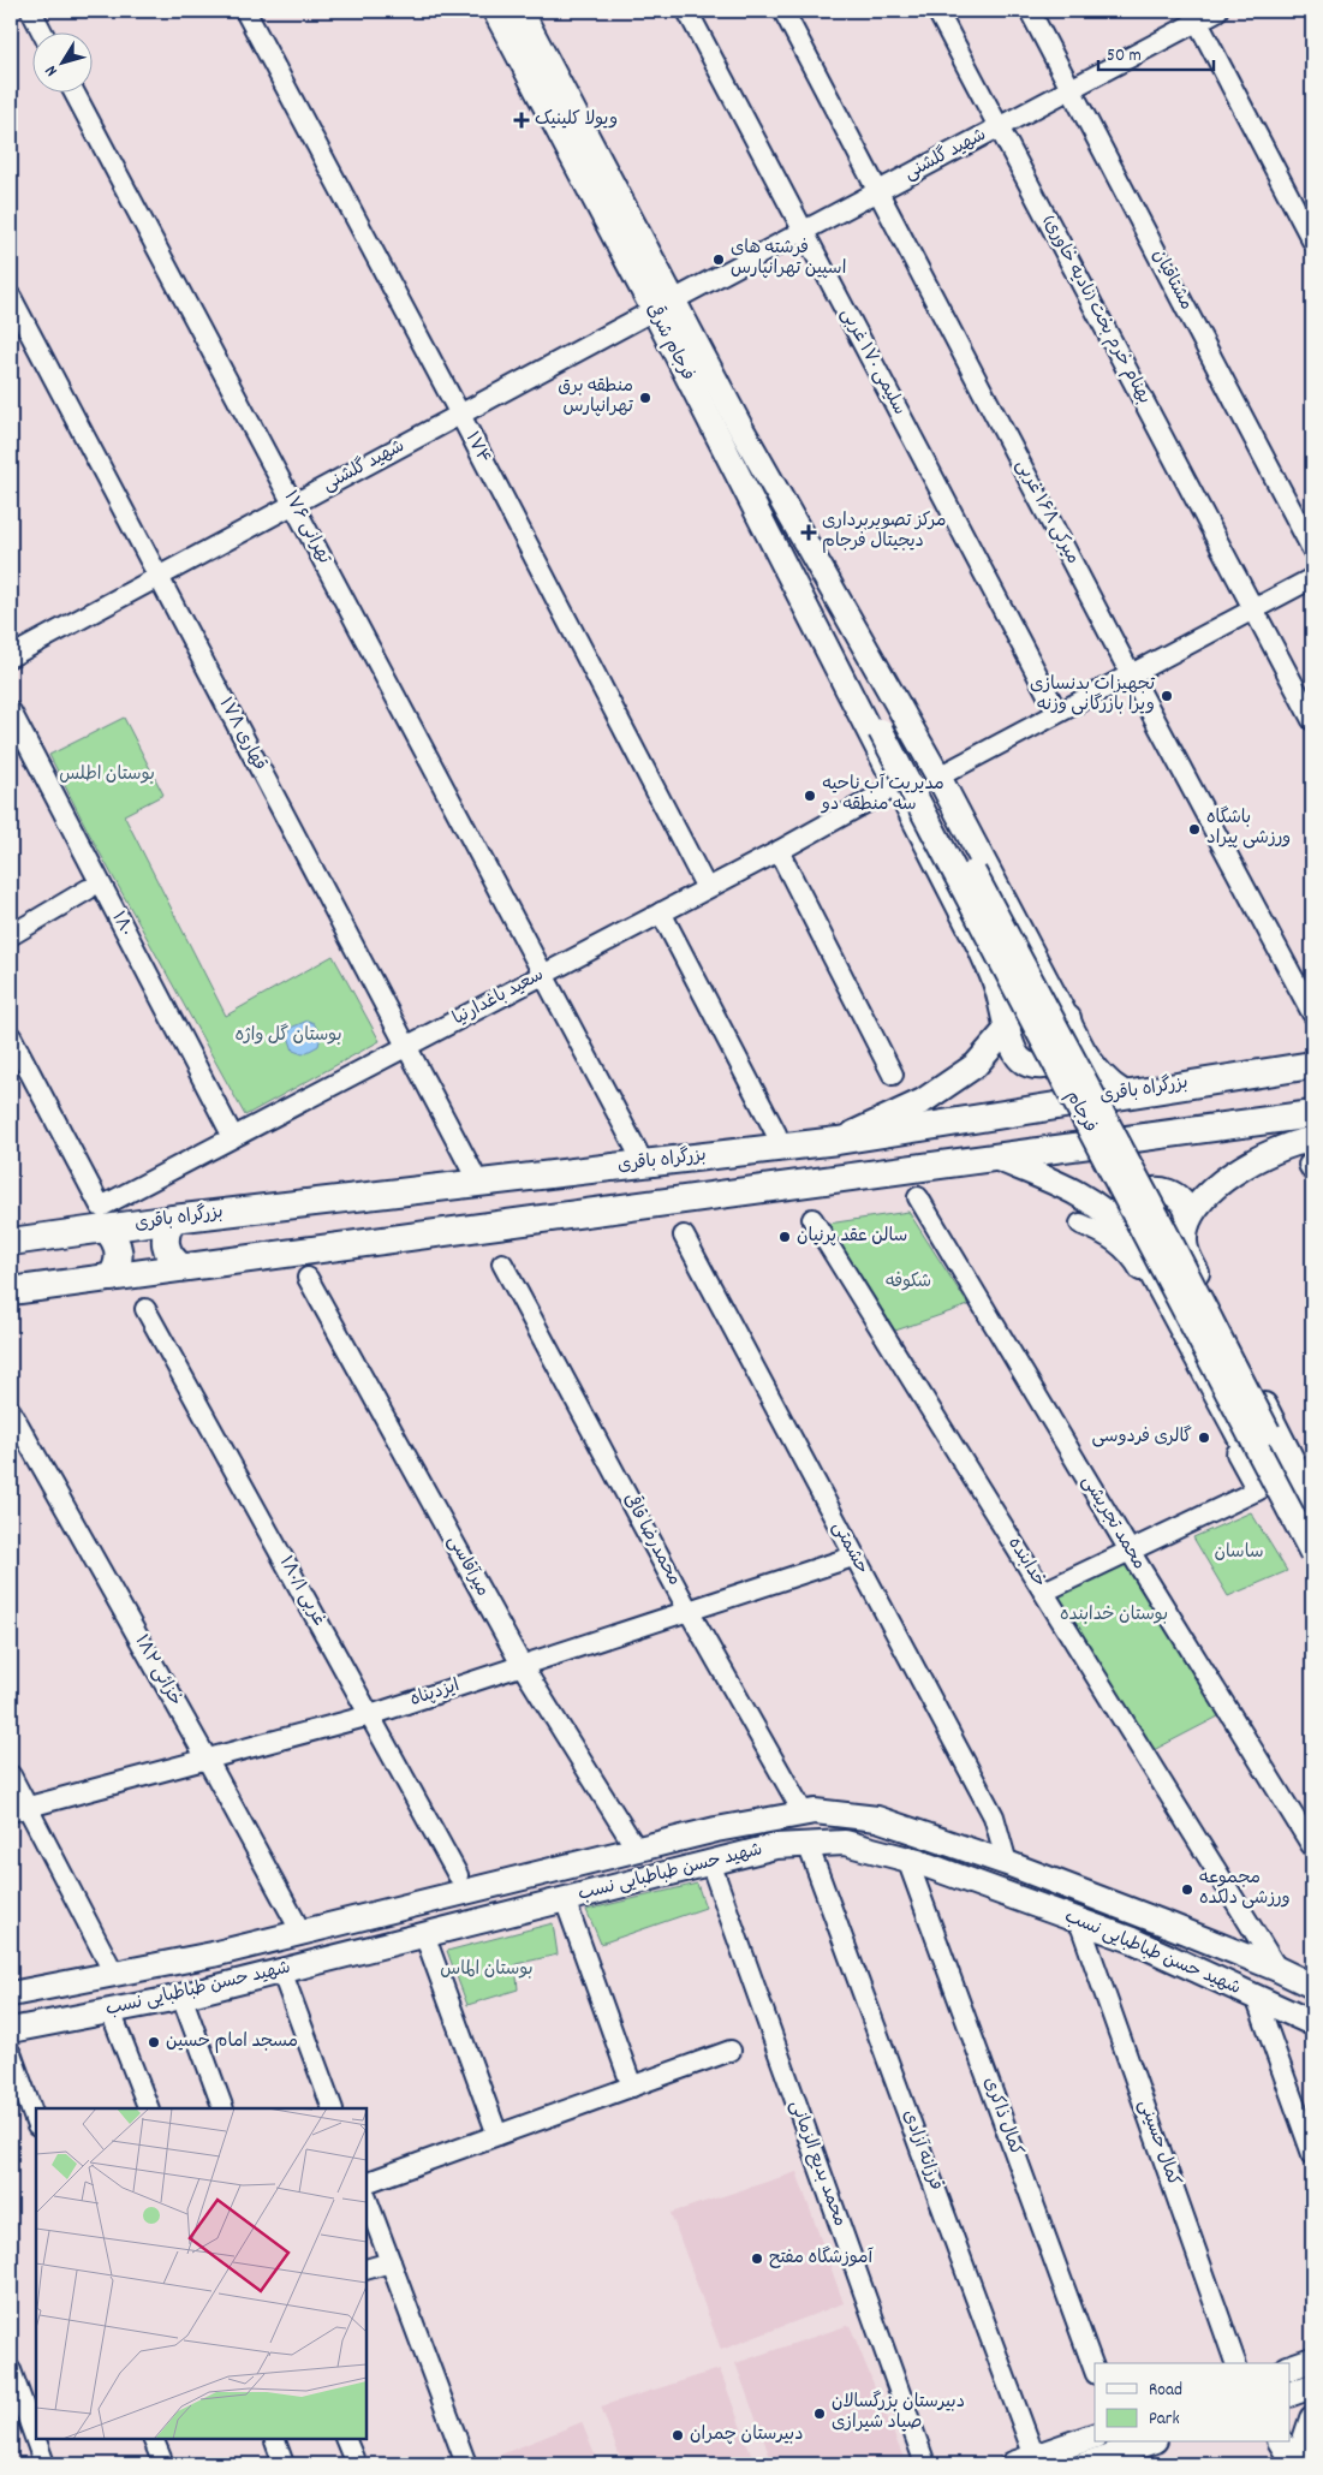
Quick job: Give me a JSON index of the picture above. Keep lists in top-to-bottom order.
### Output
{
  "streets": {
    "highway": ["بزرگراه باقری"],
    "main road": ["فرجام شرقی", "فرجام", "شهید حسن طباطبایی نسب"],
    "street": [
      "شهید گلشنی",
      "مشتاقیان",
      "بهنام خرم بخت (نادیه خاوری)",
      "سلیمی ۱۷۰ غربی",
      "۱۷۴",
      "میرکی ۱۶۸ غربی",
      "تهرانی ۱۷۶",
      "قهاری ۱۷۸",
      "۱۸۰",
      "سعید باغدارنیا",
      "محمد تجریشی",
      "محمدرضا قاقی",
      "حشمتی",
      "خدابنده",
      "میرآقاسی",
      "۱۸۰/۱ غربی",
      "۱۸۲ خزائی",
      "ایزدپناه",
      "کمال ذاکری",
      "کمال حسینی",
      "فرزانه آزادی",
      "محمد بدیع الزمانی"
    ]
  },
  "crossings": [
    ["شهید گلشنی", "مشتاقیان"],
    ["شهید گلشنی", "بهنام خرم بخت (نادیه خاوری)"],
    ["شهید گلشنی", "فرجام شرقی"],
    ["شهید گلشنی", "سلیمی ۱۷۰ غربی"],
    ["شهید گلشنی", "۱۷۴"],
    ["شهید گلشنی", "میرکی ۱۶۸ غربی"],
    ["شهید گلشنی", "تهرانی ۱۷۶"],
    ["شهید گلشنی", "قهاری ۱۷۸"],
    ["فرجام شرقی", "فرجام"],
    ["۱۷۴", "سعید باغدارنیا"],
    ["تهرانی ۱۷۶", "سعید باغدارنیا"],
    ["قهاری ۱۷۸", "سعید باغدارنیا"],
    ["۱۸۰", "سعید باغدارنیا"],
    ["سعید باغدارنیا", "بزرگراه باقری"],
    ["محمدرضا قاقی", "ایزدپناه"],
    ["محمدرضا قاقی", "شهید حسن طباطبایی نسب"],
    ["حشمتی", "ایزدپناه"],
    ["حشمتی", "شهید حسن طباطبایی نسب"],
    ["خدابنده", "شهید حسن طباطبایی نسب"],
    ["میرآقاسی", "ایزدپناه"],
    ["میرآقاسی", "شهید حسن طباطبایی نسب"],
    ["۱۸۰/۱ غربی", "ایزدپناه"],
    ["۱۸۲ خزائی", "ایزدپناه"],
    ["۱۸۲ خزائی", "شهید حسن طباطبایی نسب"],
    ["شهید حسن طباطبایی نسب", "کمال ذاکری"],
    ["شهید حسن طباطبایی نسب", "کمال حسینی"],
    ["شهید حسن طباطبایی نسب", "فرزانه آزادی"],
    ["شهید حسن طباطبایی نسب", "محمد بدیع الزمانی"]
  ],
  "parks": [
    "بوستان اطلس",
    "بوستان گل واژه",
    "شکوفه",
    "ساسان",
    "بوستان خدابنده",
    "بوستان الماس"
  ],
  "places": {
    "health": ["ویولا کلینیک", "مرکز تصویربرداری دیجیتال فرجام"],
    "other": [
      "فرشته های اسپین تهرانپارس",
      "منطقه برق تهرانپارس",
      "تجهیزات بدنسازی ویرا بازرگانی وزنه",
      "مدیریت آب ناحیه سه منطقه دو",
      "باشگاه ورزشی پیراد",
      "سالن عقد پرنیان",
      "گالری فردوسی",
      "مجموعه ورزشی دلکده",
      "مسجد امام حسین",
      "آموزشگاه مفتح",
      "دبیرستان بزرگسالان صیاد شیرازی",
      "دبیرستان چمران"
    ]
  },
  "legend": ["Road", "Park"],
  "scale_bar": "50 m",
  "north": "bottom left"
}
